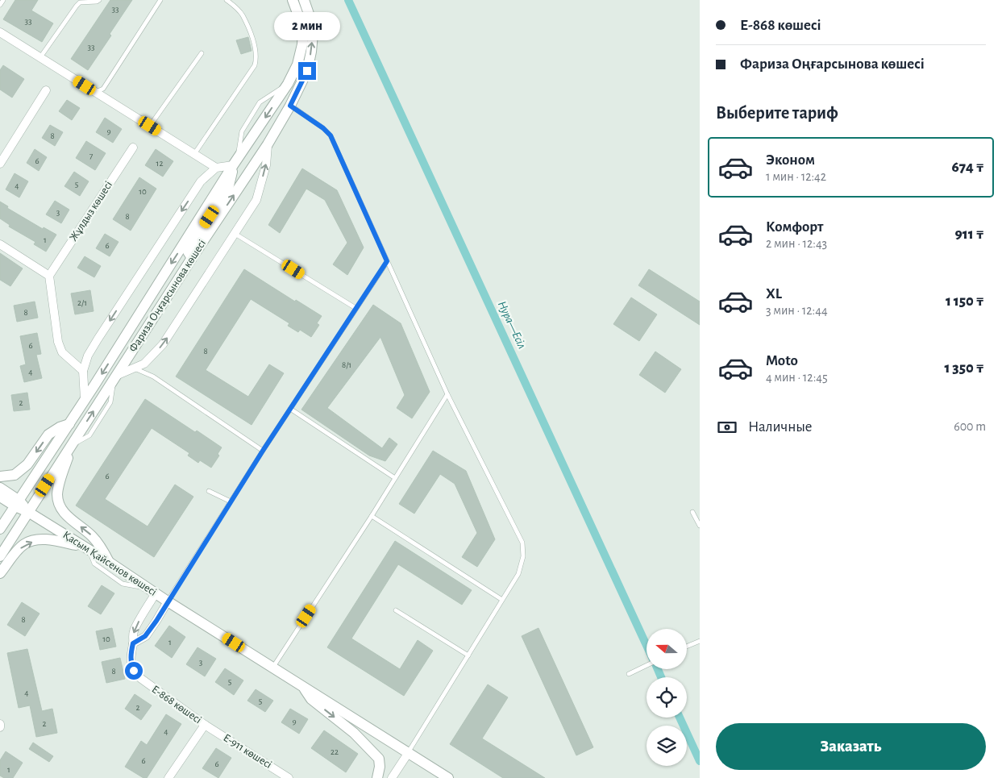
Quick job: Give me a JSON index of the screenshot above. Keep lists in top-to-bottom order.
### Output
{
  "streets": {
    "street": [
      "Жұлдыз көшесі",
      "Фариза Оңғарсынова көшесі",
      "Қасым Қайсенов көшесі",
      "Е-868 көшесі",
      "Е-911 көшесі"
    ]
  },
  "crossings": [
    ["Фариза Оңғарсынова көшесі", "Қасым Қайсенов көшесі"],
    ["Қасым Қайсенов көшесі", "Е-868 көшесі"],
    ["Е-868 көшесі", "Е-911 көшесі"]
  ],
  "water": ["Нура—Есіл"],
  "house_numbers": [
    "33",
    "33",
    "33",
    "9",
    "8",
    "7",
    "6",
    "12",
    "5",
    "4",
    "10",
    "3",
    "8",
    "1",
    "6",
    "2/1",
    "8",
    "6",
    "8",
    "8/1",
    "4",
    "2",
    "6",
    "8",
    "10",
    "1",
    "3",
    "8",
    "5",
    "4",
    "5",
    "2",
    "9",
    "2",
    "4",
    "22",
    "6",
    "6",
    "1"
  ],
  "north": "left",
  "page": {
    "banner": ["Е-868 көшесі", "Фариза Оңғарсынова көшесі"],
    "bubble": "2 мин",
    "heading": "Выберите тариф",
    "list": [
      {
        "name": "Эконом",
        "note": "1 мин · 12:42",
        "value": "674 ₸"
      },
      {
        "name": "Комфорт",
        "note": "2 мин · 12:43",
        "value": "911 ₸"
      },
      {
        "name": "XL",
        "note": "3 мин · 12:44",
        "value": "1 150 ₸"
      },
      {
        "name": "Moto",
        "note": "4 мин · 12:45",
        "value": "1 350 ₸"
      }
    ],
    "pay": ["Наличные", "600 m"],
    "buttons": "Заказать"
  }
}
